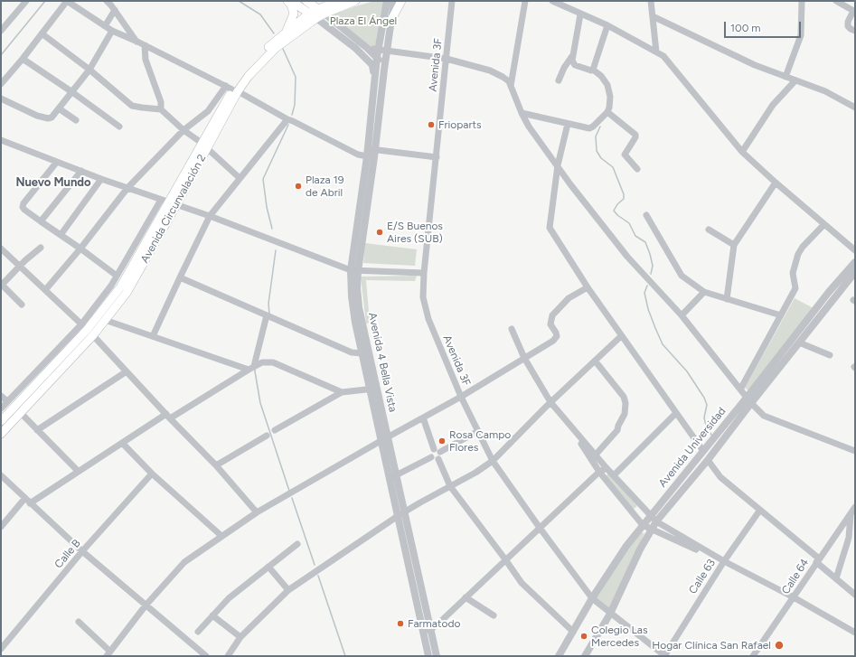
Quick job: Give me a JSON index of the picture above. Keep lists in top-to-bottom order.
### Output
{
  "streets": {
    "main road": ["Avenida Circunvalación 2"],
    "street": [
      "Avenida 3F",
      "Avenida 4 Bella Vista",
      "Avenida Universidad",
      "Calle B",
      "Calle 63",
      "Calle 64"
    ]
  },
  "crossings": [
    ["Avenida 3F", "Avenida Universidad"],
    ["Avenida 3F", "Calle 63"],
    ["Avenida Circunvalación 2", "Avenida 4 Bella Vista"]
  ],
  "districts": ["Nuevo Mundo"],
  "parks": ["Plaza El Ángel"],
  "places": [
    "Frioparts",
    "Plaza 19 de Abril",
    "E/S Buenos Aires (SUB)",
    "Rosa Campo Flores",
    "Farmatodo",
    "Colegio Las Mercedes",
    "Hogar Clínica San Rafael"
  ],
  "scale_bar": "100 m"
}
